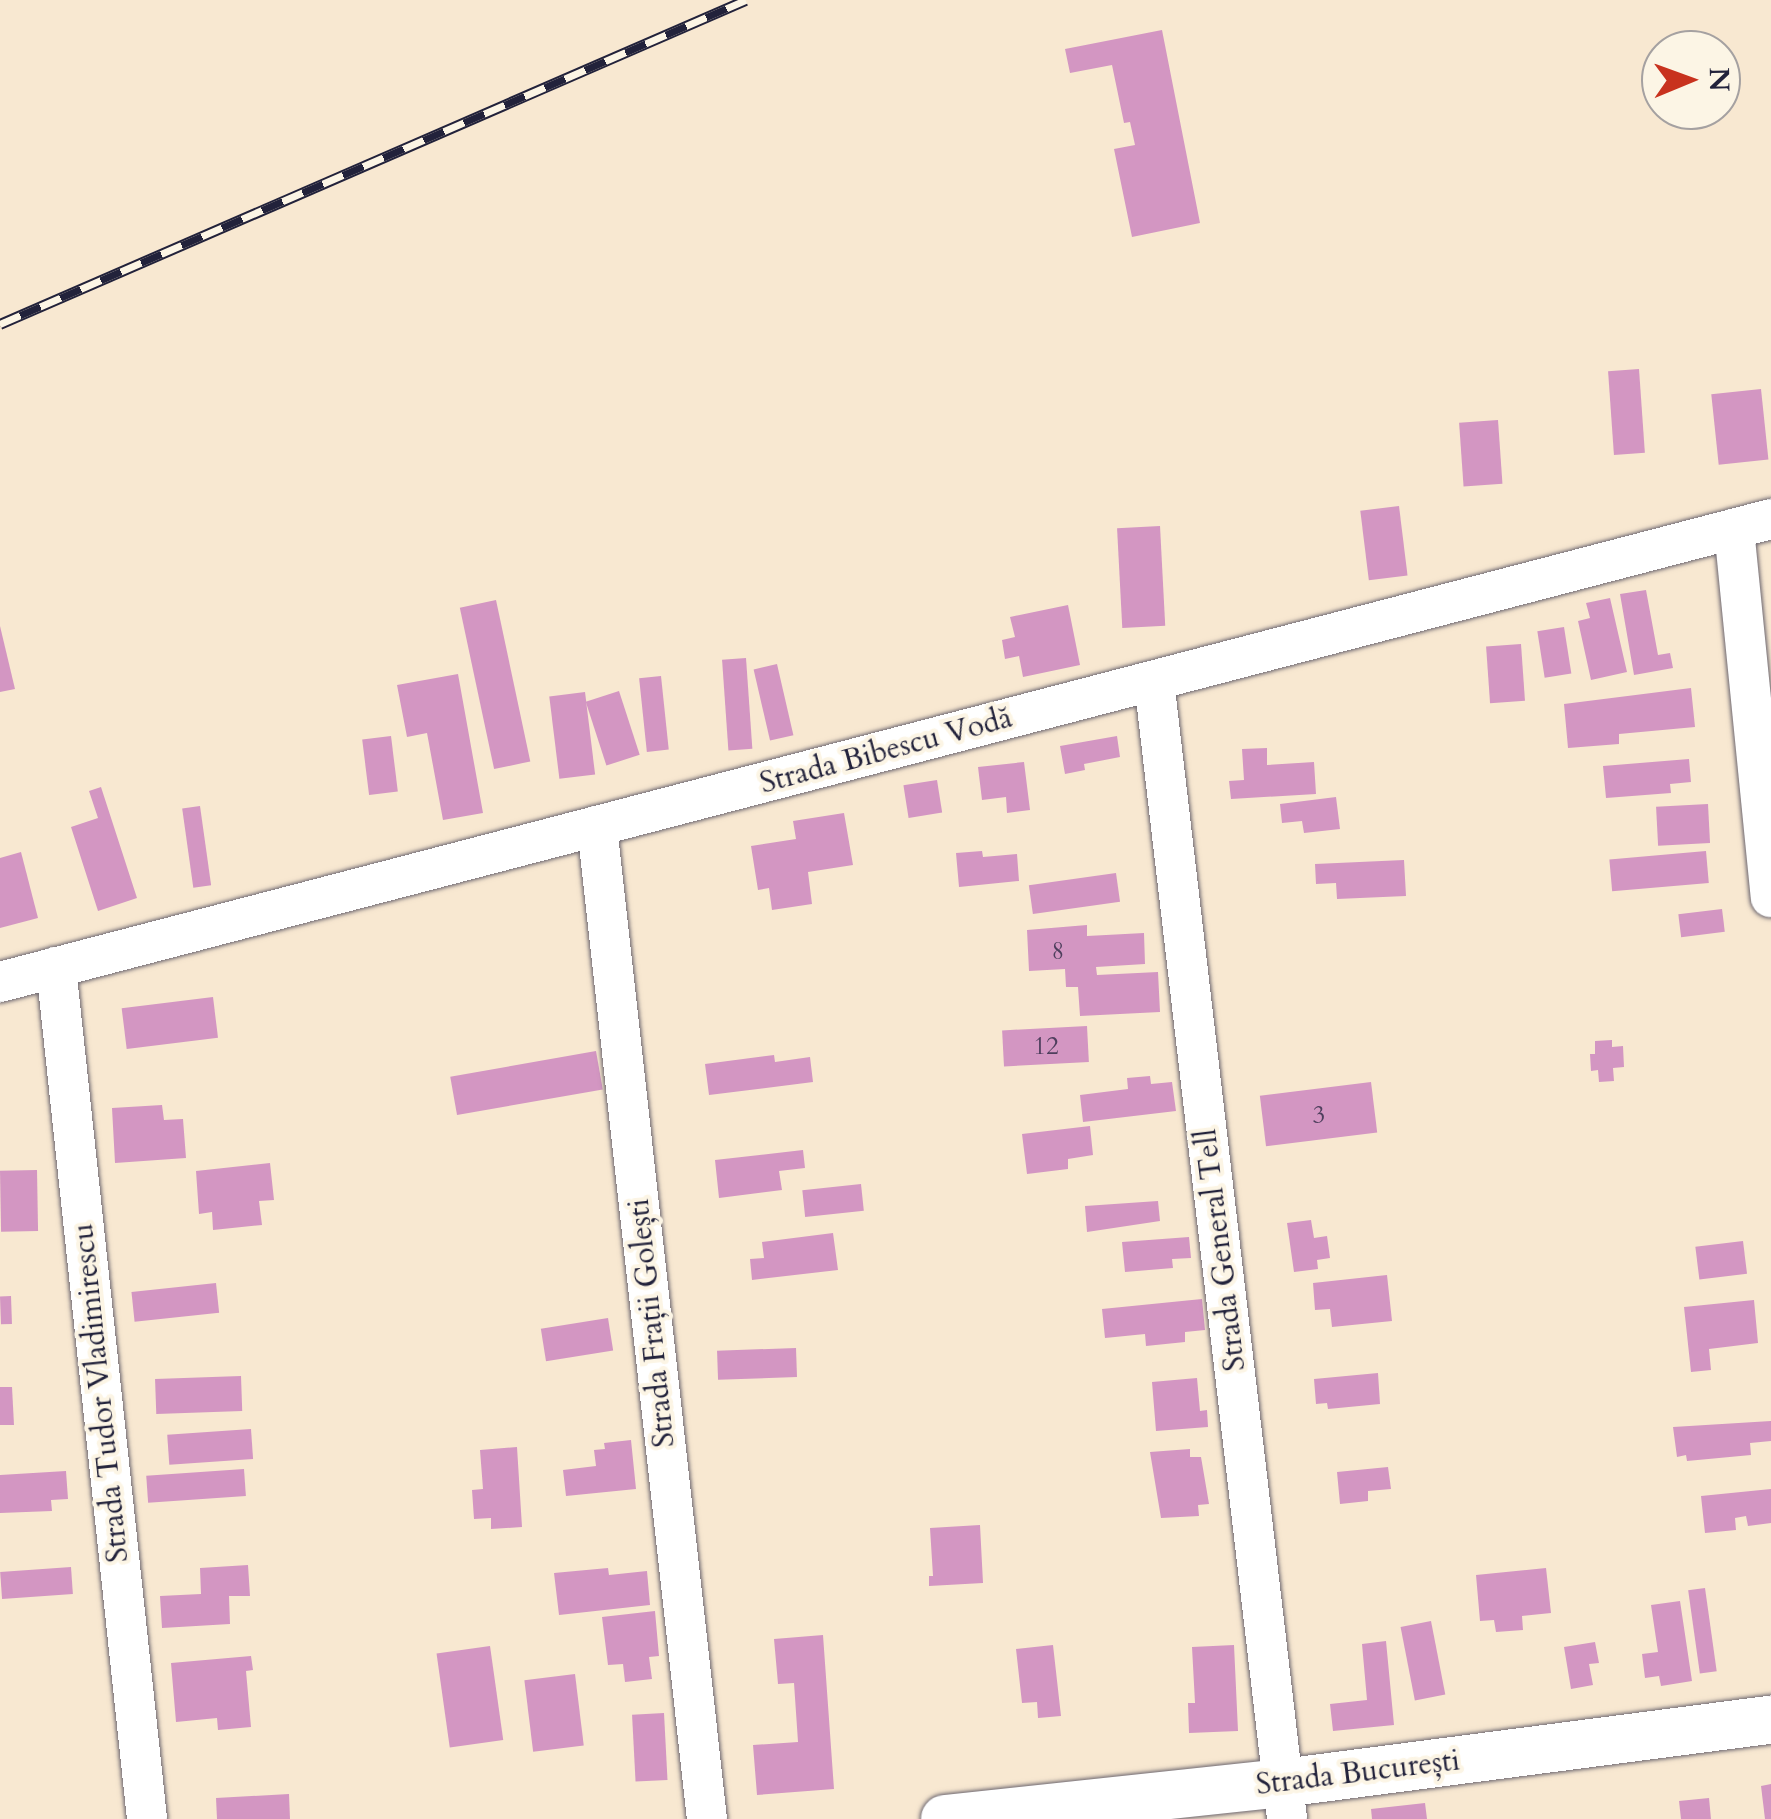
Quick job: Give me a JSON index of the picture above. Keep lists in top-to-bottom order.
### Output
{
  "streets": {
    "street": [
      "Strada Bibescu Vodă",
      "Strada General Tell",
      "Strada Frații Golești",
      "Strada Tudor Vladimirescu",
      "Strada București"
    ]
  },
  "crossings": [
    ["Strada Bibescu Vodă", "Strada General Tell"],
    ["Strada Bibescu Vodă", "Strada Frații Golești"],
    ["Strada Bibescu Vodă", "Strada Tudor Vladimirescu"],
    ["Strada General Tell", "Strada București"]
  ],
  "house_numbers": ["8", "12", "3"],
  "north": "right"
}
